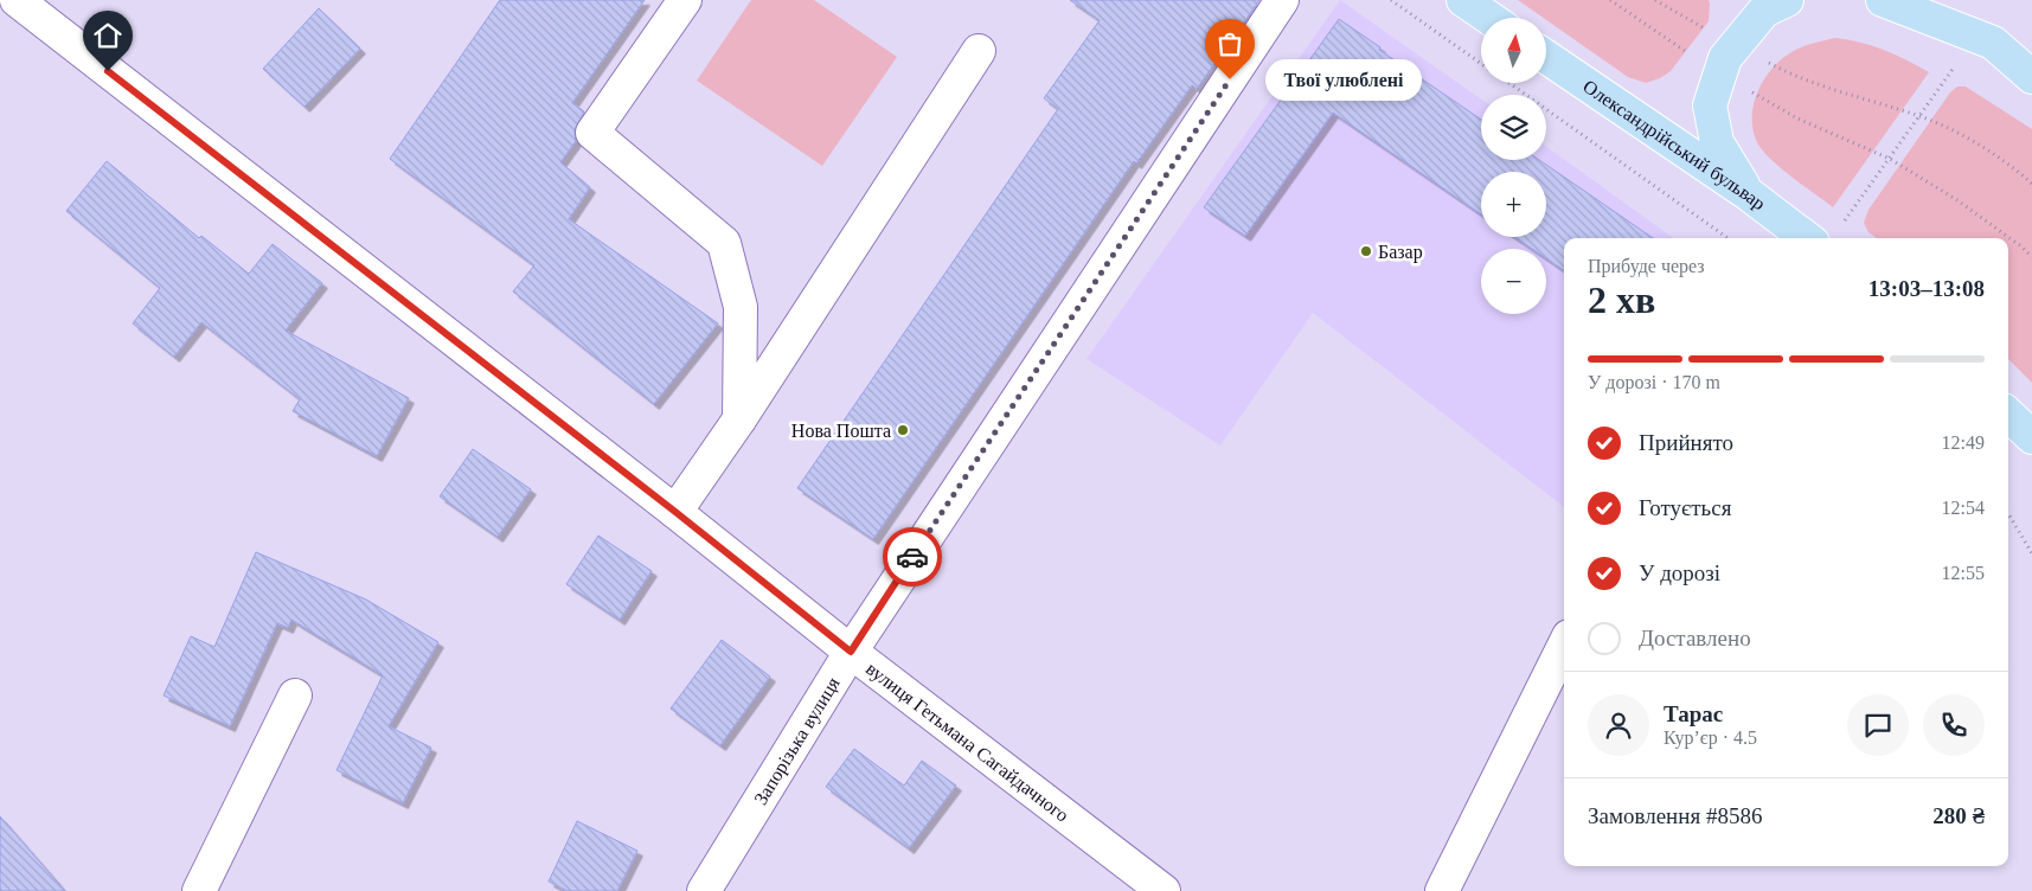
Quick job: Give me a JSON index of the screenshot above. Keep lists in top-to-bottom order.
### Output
{
  "streets": {
    "main road": ["Олександрійський бульвар"],
    "street": ["Запорізька вулиця", "вулиця Гетьмана Сагайдачного"]
  },
  "crossings": [
    ["Запорізька вулиця", "вулиця Гетьмана Сагайдачного"]
  ],
  "places": ["Твої улюблені", "Базар", "Нова Пошта"],
  "north": "top",
  "page": {
    "map_buttons": ["+", "−"],
    "bubble": "Твої улюблені",
    "heading": ["2 хв", "Прибуде через", "13:03–13:08"],
    "panel": [
      "Тарас",
      "Кур’єр · 4.5",
      "Замовлення #8586",
      "280 ₴"
    ],
    "bar": "У дорозі · 170 m",
    "list": [
      ["Прийнято", "12:49"],
      ["Готується", "12:54"],
      ["У дорозі", "12:55"],
      "Доставлено"
    ]
  }
}
